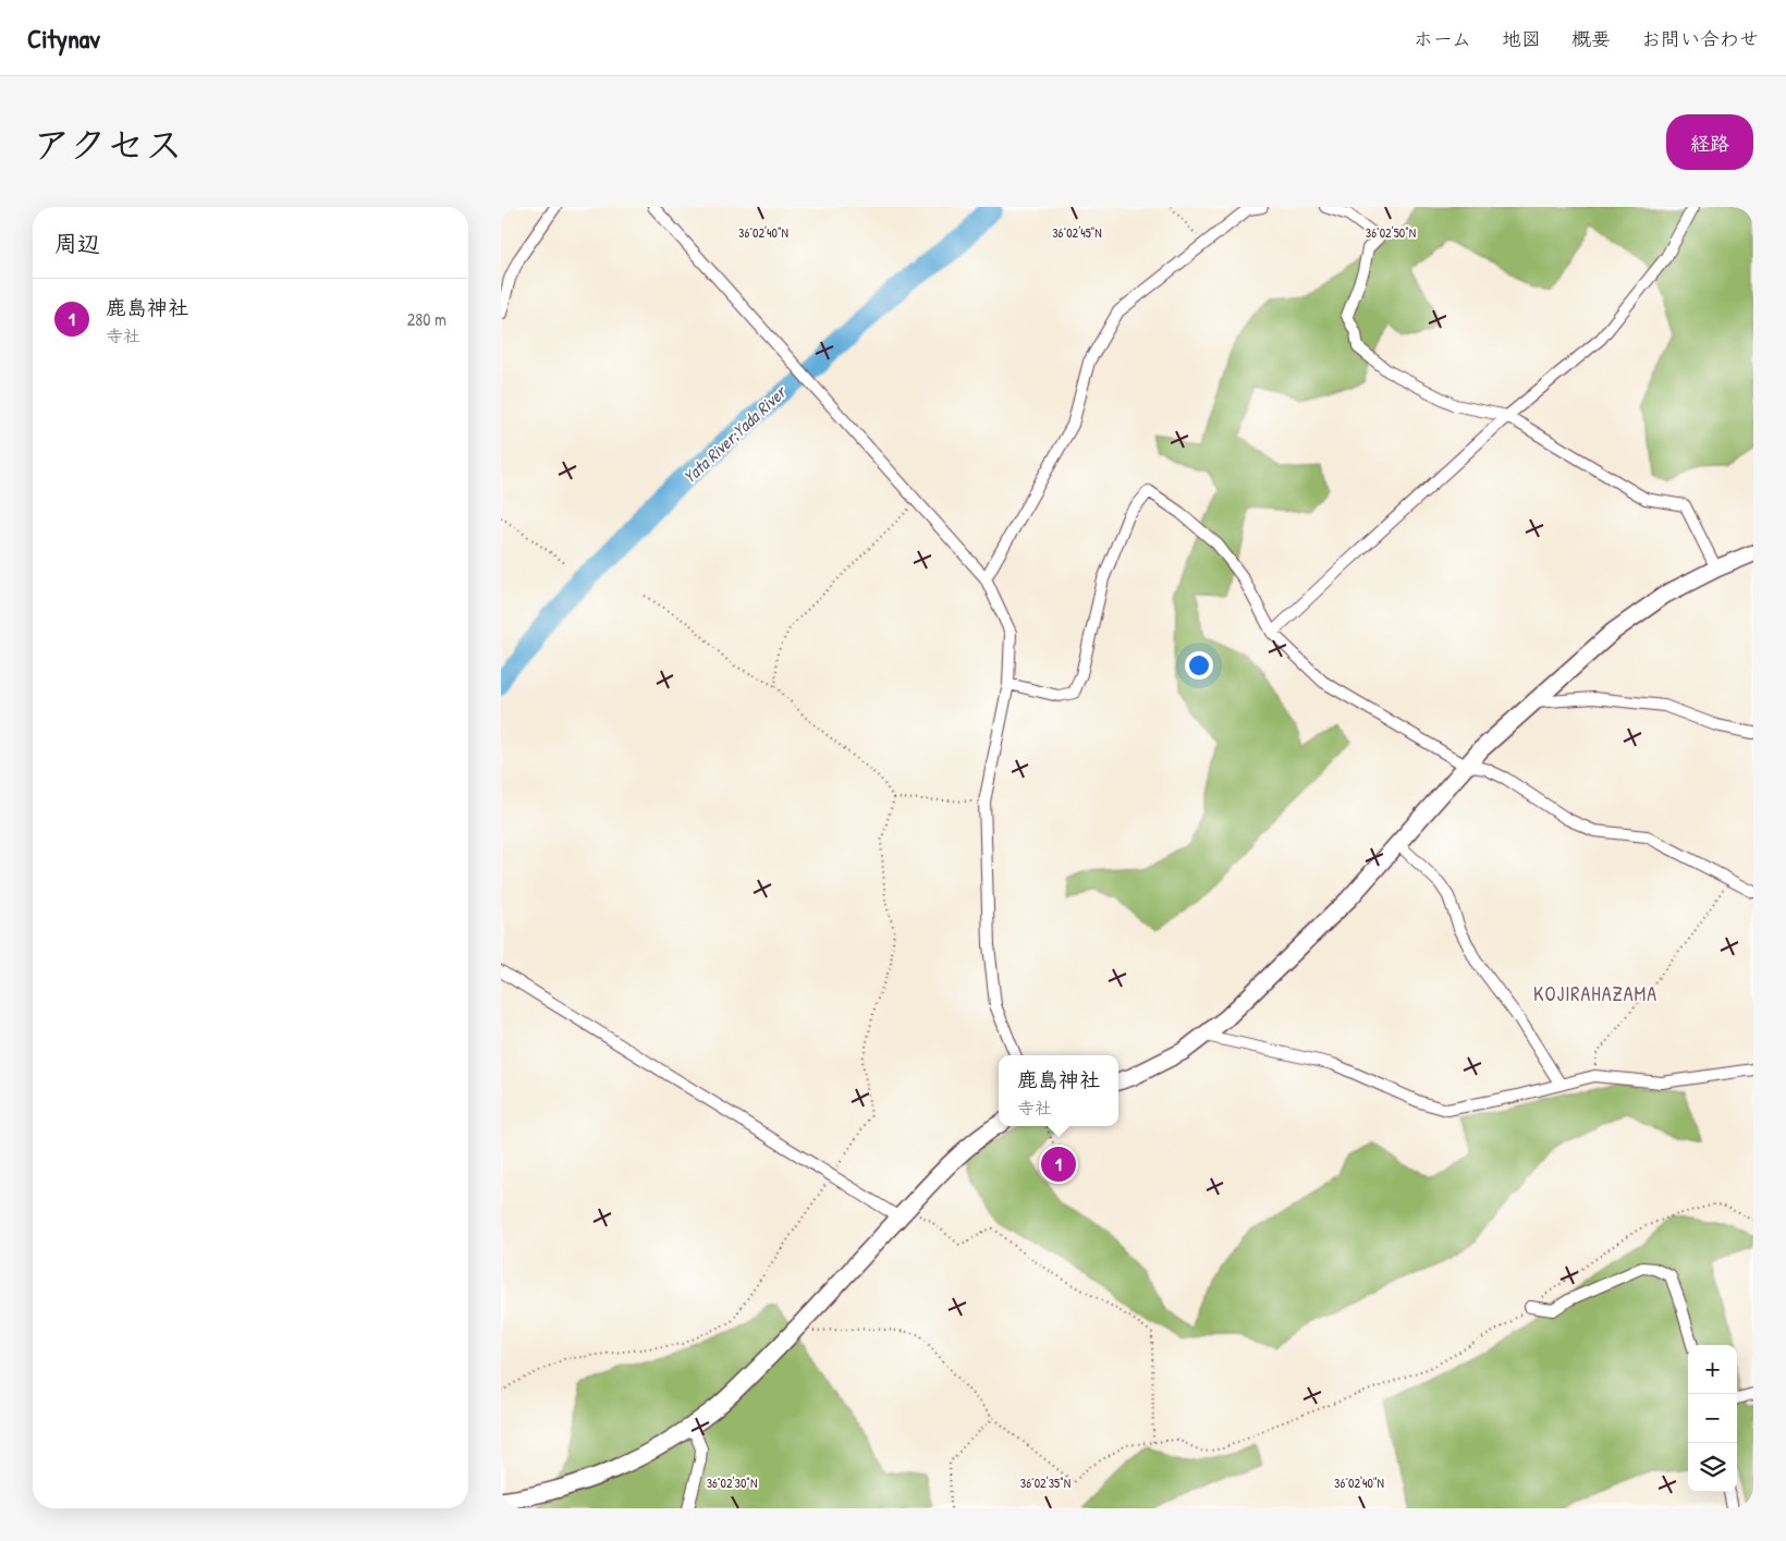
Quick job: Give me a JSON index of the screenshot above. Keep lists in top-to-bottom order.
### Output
{
  "districts": ["KOJIRAHAZAMA"],
  "water": ["Yata River;Yada River"],
  "page": {
    "header": "Citynav",
    "nav": [
      "ホーム",
      "地図",
      "概要",
      "お問い合わせ"
    ],
    "title": "アクセス",
    "buttons": "経路",
    "heading": "周辺",
    "list": [
      {
        "mark": "1",
        "name": "鹿島神社",
        "note": "寺社",
        "value": "280 m"
      }
    ],
    "popup": ["鹿島神社", "寺社"],
    "pins": "1",
    "map_buttons": ["+", "−"]
  },
  "coordinates": [
    "36°02'40\"N",
    "36°02'45\"N",
    "36°02'50\"N",
    "36°02'30\"N",
    "36°02'35\"N"
  ]
}
